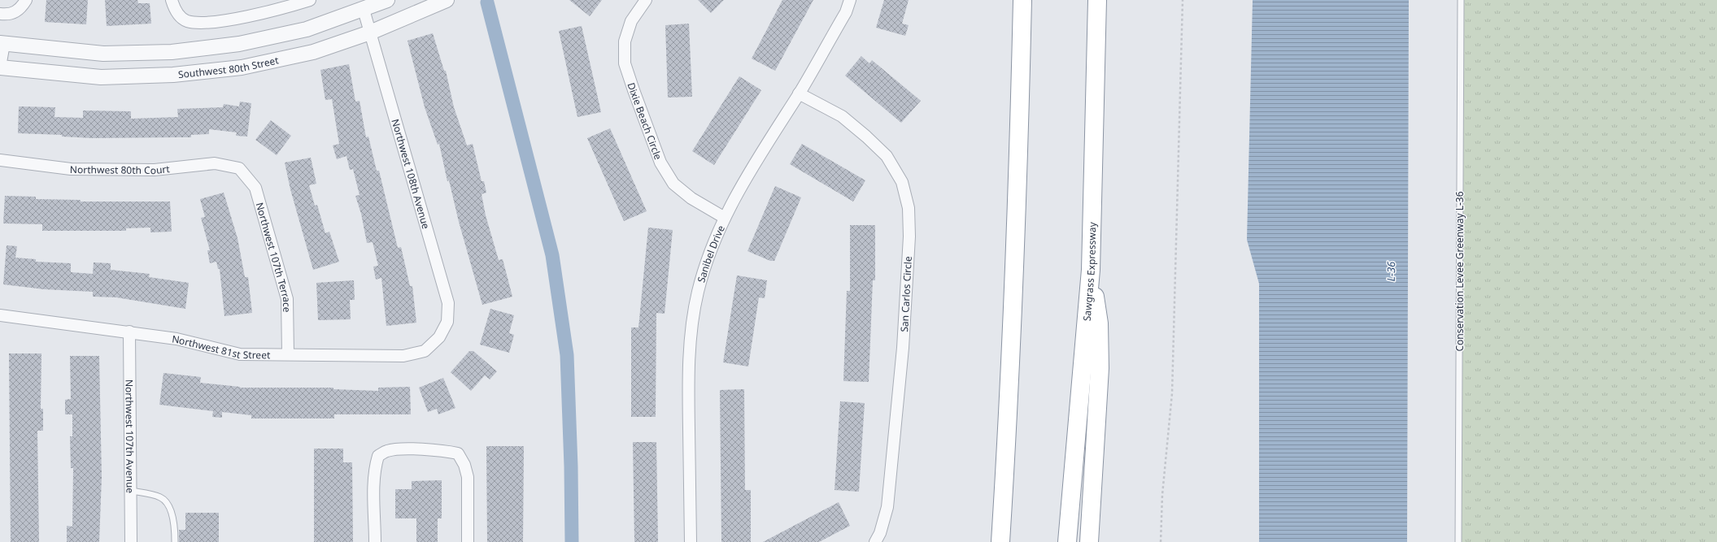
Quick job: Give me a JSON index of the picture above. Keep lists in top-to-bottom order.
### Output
{
  "streets": {
    "highway": ["Sawgrass Expressway"],
    "street": [
      "Southwest 80th Street",
      "Dixie Beach Circle",
      "Northwest 80th Court",
      "Northwest 108th Avenue",
      "Sanibel Drive",
      "Northwest 107th Terrace",
      "San Carlos Circle",
      "Northwest 81st Street",
      "Northwest 107th Avenue"
    ],
    "lane": ["Conservation Levee Greenway L-36"]
  },
  "crossings": [
    ["Southwest 80th Street", "Northwest 108th Avenue"],
    ["Dixie Beach Circle", "Sanibel Drive"],
    ["Northwest 80th Court", "Northwest 107th Terrace"],
    ["Northwest 108th Avenue", "Northwest 81st Street"],
    ["Sanibel Drive", "San Carlos Circle"],
    ["Northwest 107th Terrace", "Northwest 81st Street"],
    ["Northwest 81st Street", "Northwest 107th Avenue"]
  ],
  "water": ["L-36"]
}
